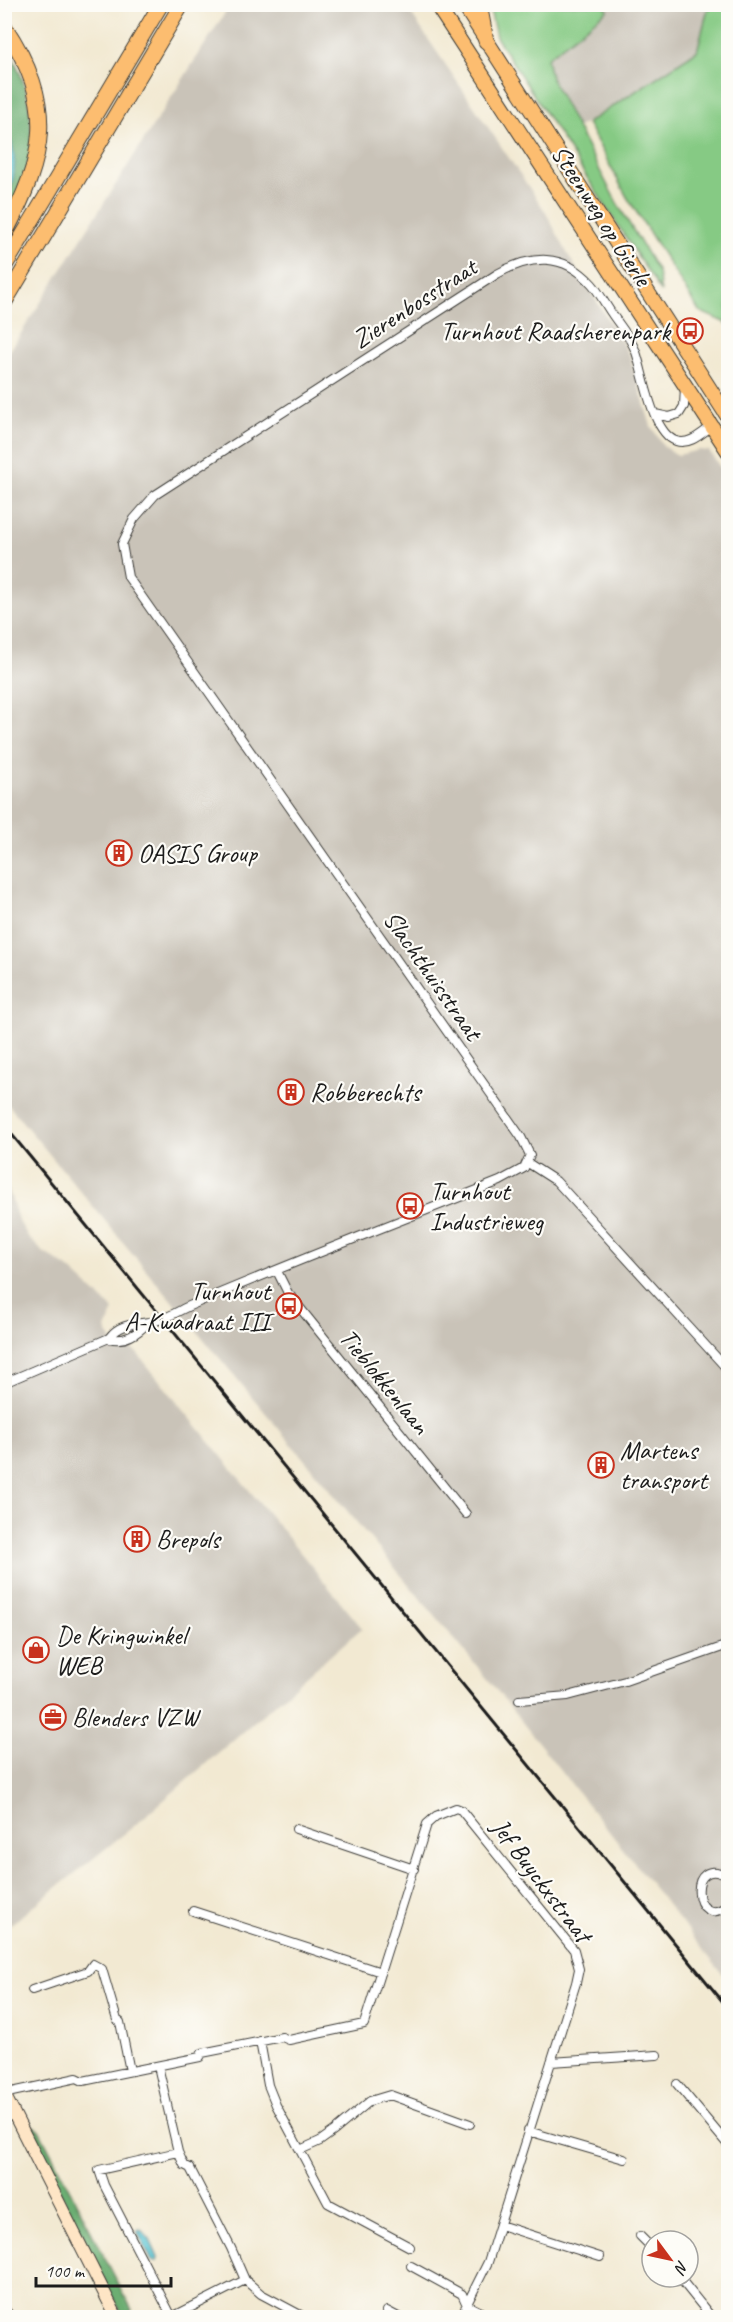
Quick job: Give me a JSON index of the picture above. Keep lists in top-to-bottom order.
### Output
{
  "streets": {
    "main road": ["Steenweg op Gierle"],
    "street": [
      "Zierenbosstraat",
      "Slachthuisstraat",
      "Tieblokkenlaan",
      "Jef Buyckxstraat"
    ]
  },
  "crossings": [
    ["Steenweg op Gierle", "Zierenbosstraat"],
    ["Zierenbosstraat", "Slachthuisstraat"]
  ],
  "places": {
    "bus stop": ["Turnhout Raadsherenpark", "Turnhout Industrieweg", "Turnhout A-Kwadraat III"],
    "building": [
      "OASIS Group",
      "Robberechts",
      "Martens transport",
      "Brepols"
    ],
    "shop": ["De Kringwinkel WEB"],
    "office": ["Blenders VZW"]
  },
  "scale_bar": "100 m",
  "north": "bottom right"
}
